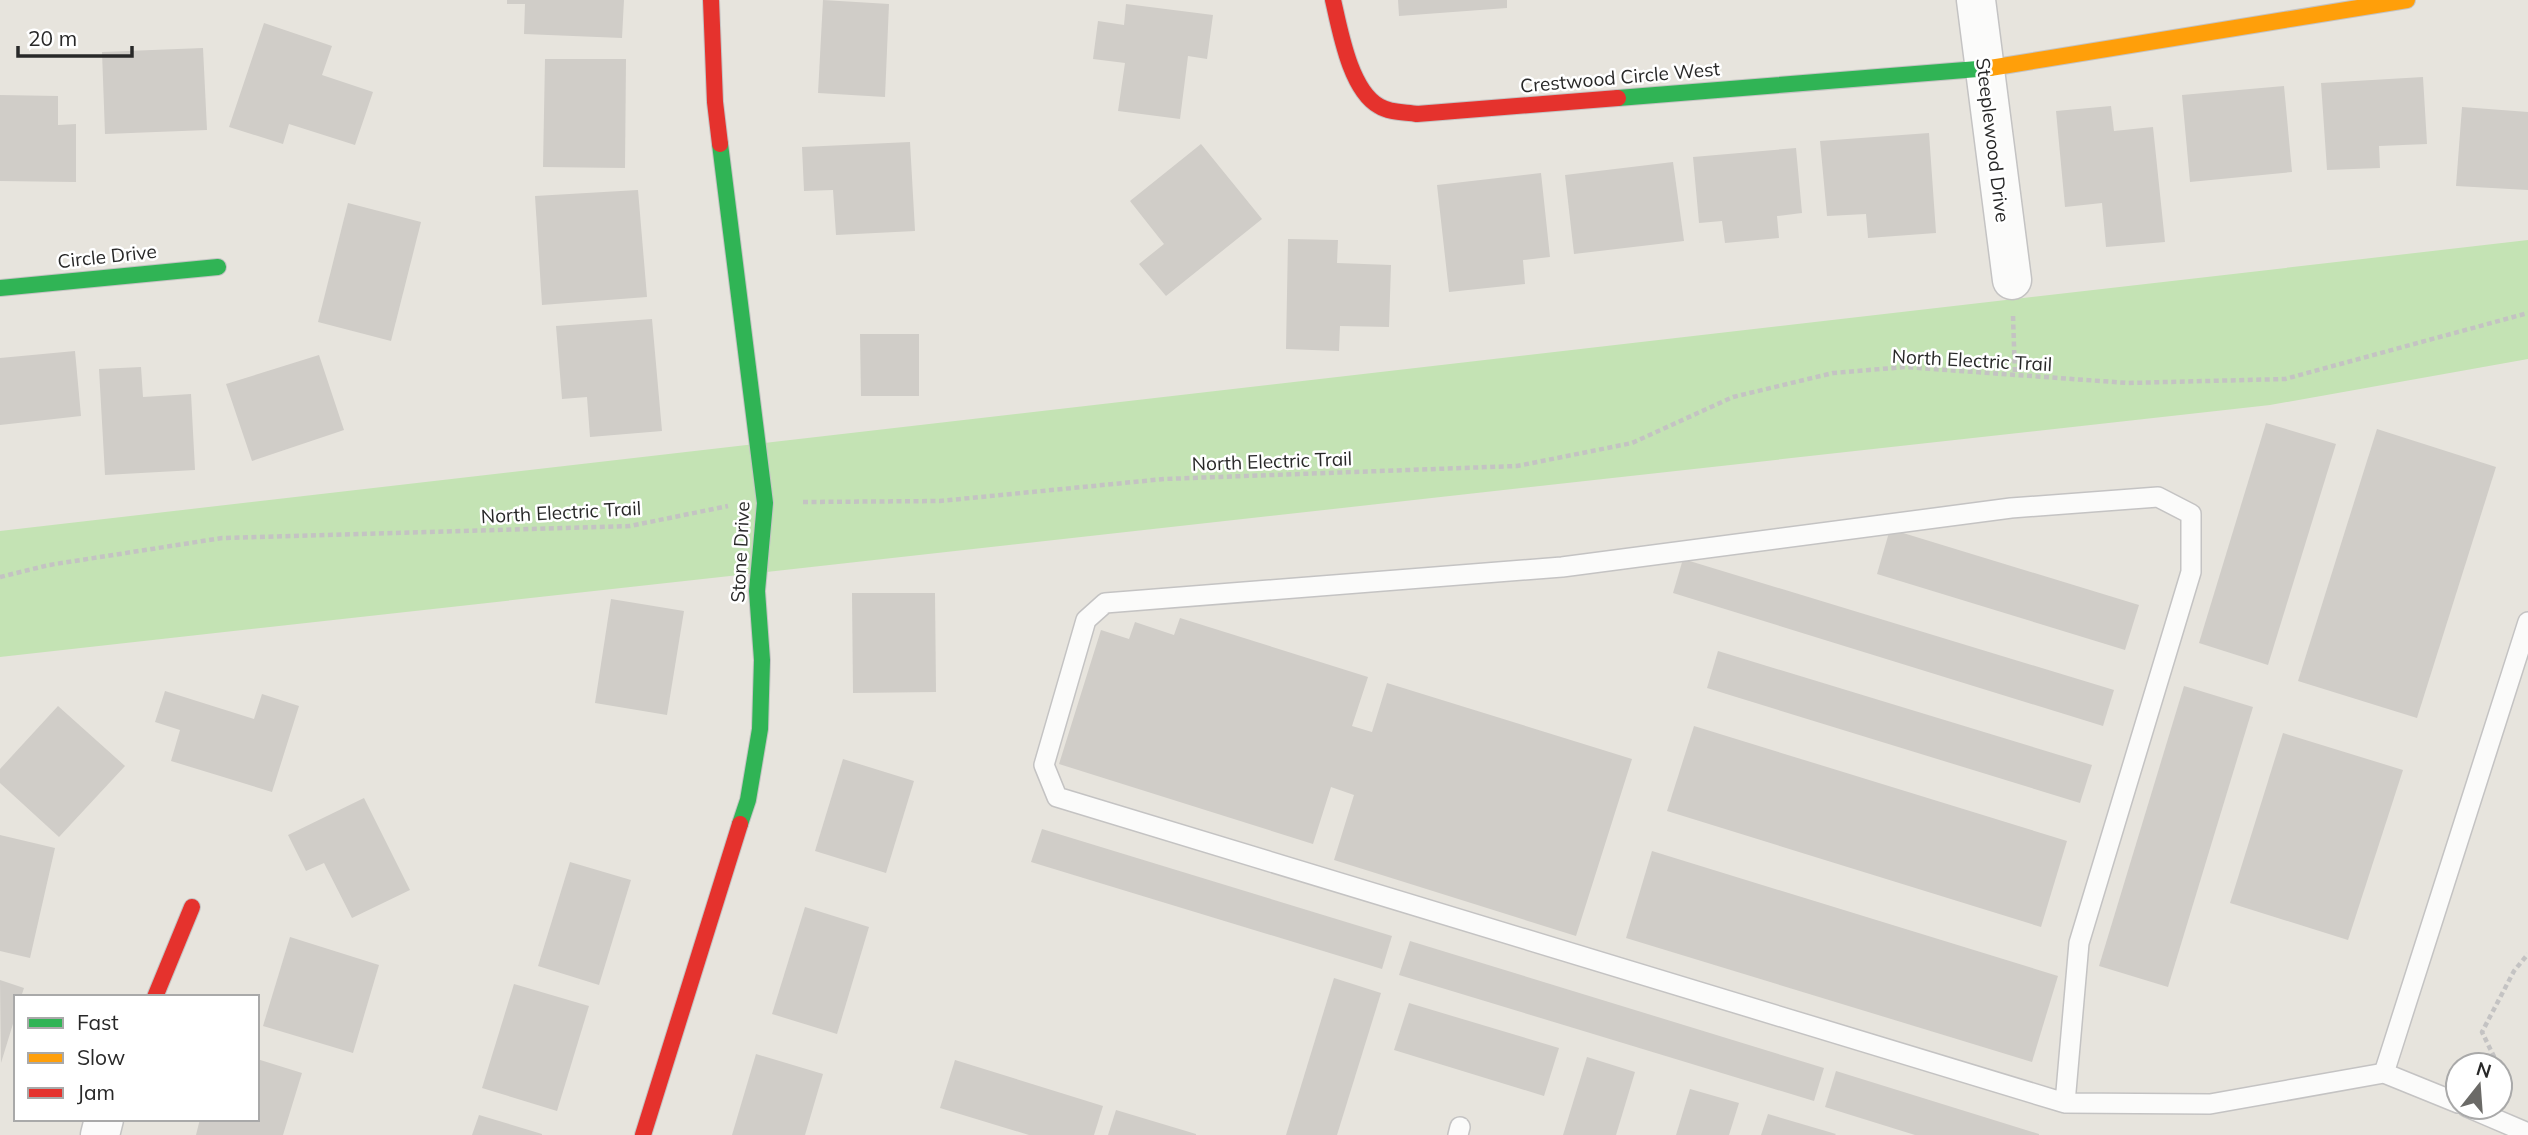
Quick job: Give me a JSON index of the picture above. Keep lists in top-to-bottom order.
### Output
{
  "streets": {
    "street": [
      "Crestwood Circle West",
      "Steeplewood Drive",
      "Circle Drive",
      "Stone Drive"
    ],
    "path": ["North Electric Trail"]
  },
  "crossings": [
    ["Crestwood Circle West", "Steeplewood Drive"],
    ["North Electric Trail", "Stone Drive"]
  ],
  "legend": ["Fast", "Slow", "Jam"],
  "scale_bar": "20 m",
  "north": "top"
}
